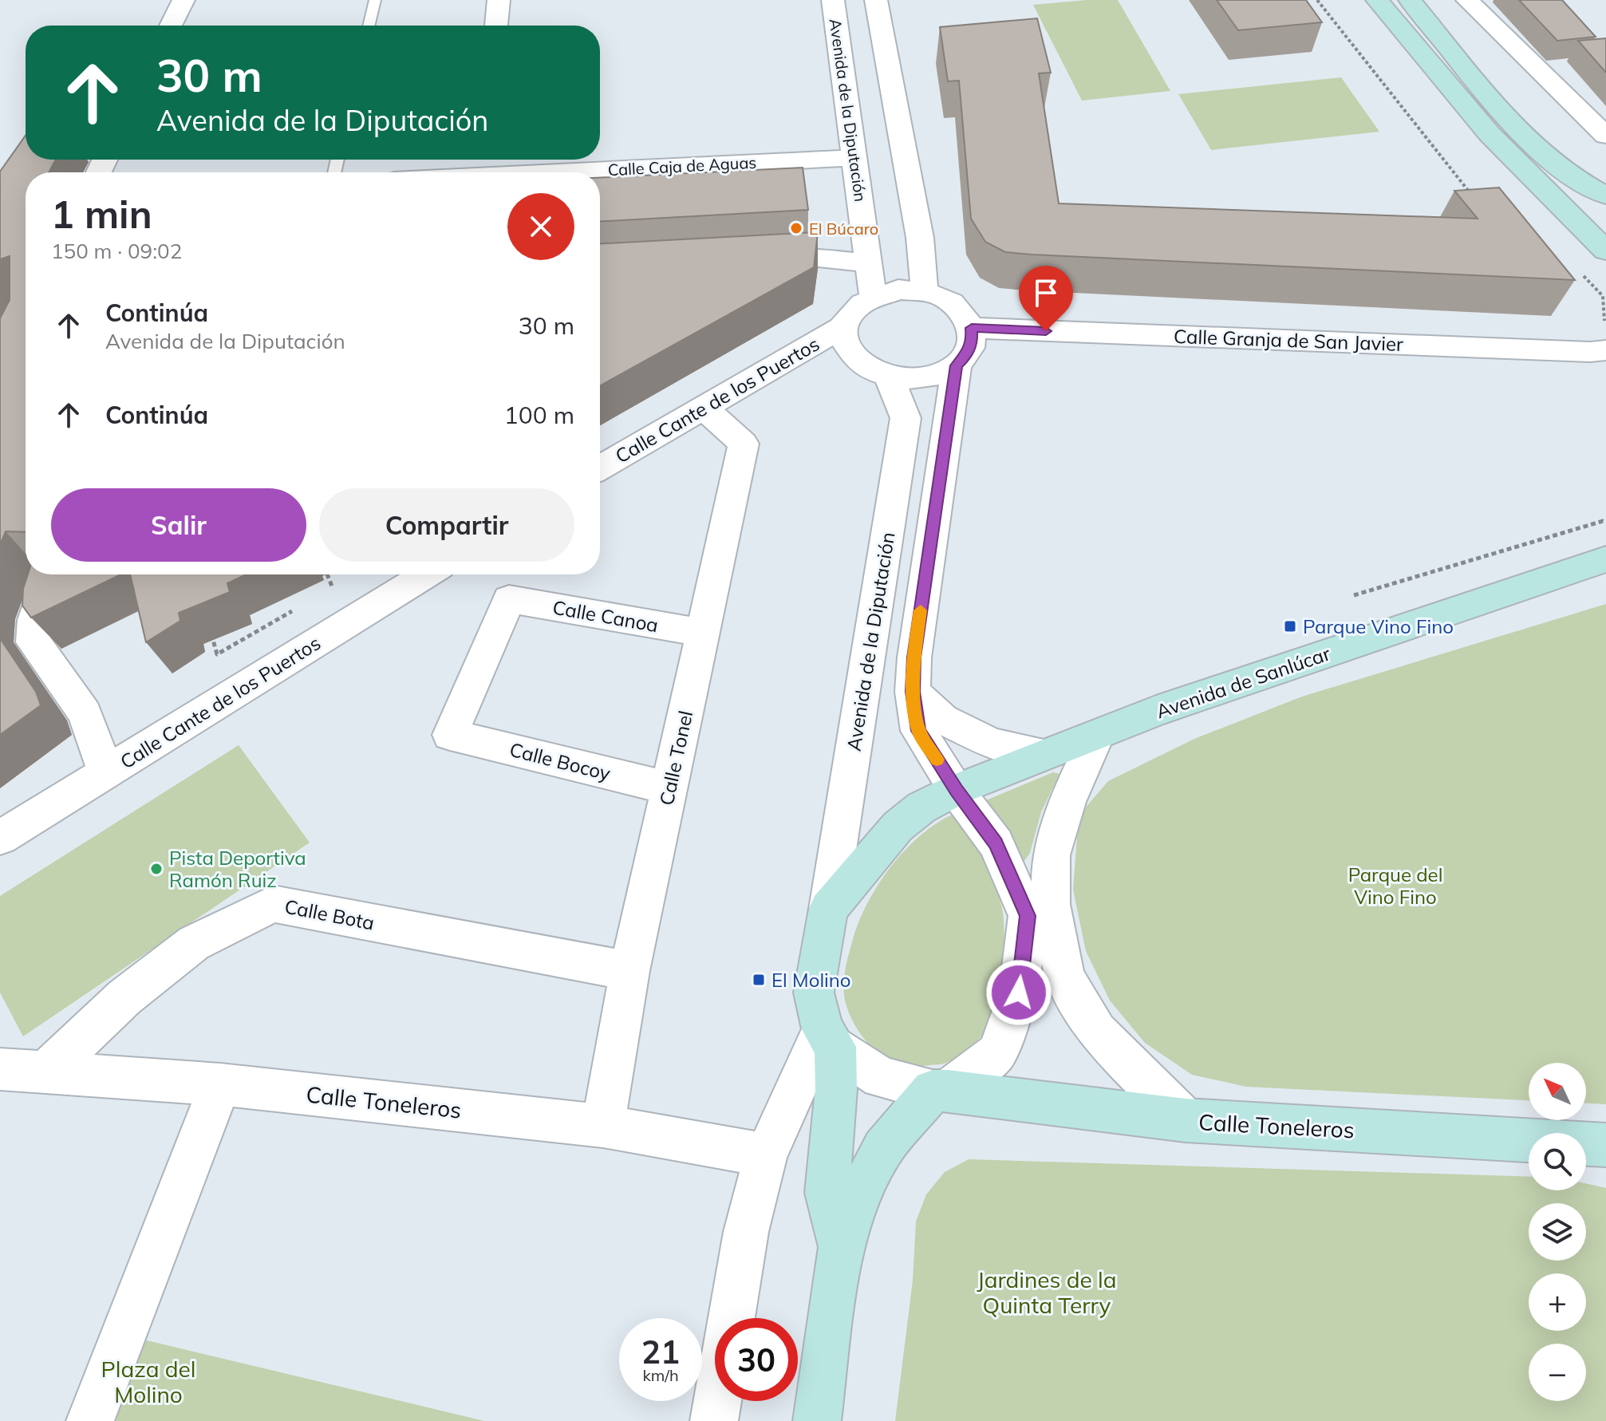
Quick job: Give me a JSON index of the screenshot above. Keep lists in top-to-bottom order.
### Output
{
  "streets": {
    "main road": ["Avenida de Sanlúcar", "Calle Toneleros"],
    "street": [
      "Avenida de la Diputación",
      "Calle Caja de Aguas",
      "Calle Granja de San Javier",
      "Calle Cante de los Puertos",
      "Calle Canoa",
      "Calle Tonel",
      "Calle Bocoy",
      "Calle Bota"
    ]
  },
  "crossings": [
    ["Avenida de la Diputación", "Calle Caja de Aguas"],
    ["Avenida de la Diputación", "Calle Granja de San Javier"],
    ["Avenida de la Diputación", "Calle Cante de los Puertos"],
    ["Avenida de la Diputación", "Avenida de Sanlúcar"],
    ["Calle Granja de San Javier", "Calle Cante de los Puertos"],
    ["Calle Cante de los Puertos", "Calle Tonel"],
    ["Calle Canoa", "Calle Tonel"],
    ["Calle Canoa", "Calle Bocoy"],
    ["Calle Tonel", "Calle Bocoy"],
    ["Calle Tonel", "Calle Bota"],
    ["Calle Tonel", "Calle Toneleros"],
    ["Calle Bota", "Calle Toneleros"]
  ],
  "parks": ["Parque del Vino Fino", "Jardines de la Quinta Terry", "Plaza del Molino"],
  "places": {
    "other": ["El Búcaro", "Pista Deportiva Ramón Ruiz"],
    "transit": ["Parque Vino Fino", "El Molino"]
  },
  "north": "top left",
  "page": {
    "turn": ["30 m", "Avenida de la Diputación"],
    "heading": ["1 min", "150 m · 09:02"],
    "list": [
      {
        "name": "Continúa",
        "note": "Avenida de la Diputación",
        "value": "30 m"
      },
      {
        "name": "Continúa",
        "value": "100 m"
      }
    ],
    "buttons": ["Salir", "Compartir"],
    "map_buttons": ["+", "−"],
    "speed": "21 km/h",
    "limit": "30"
  }
}
